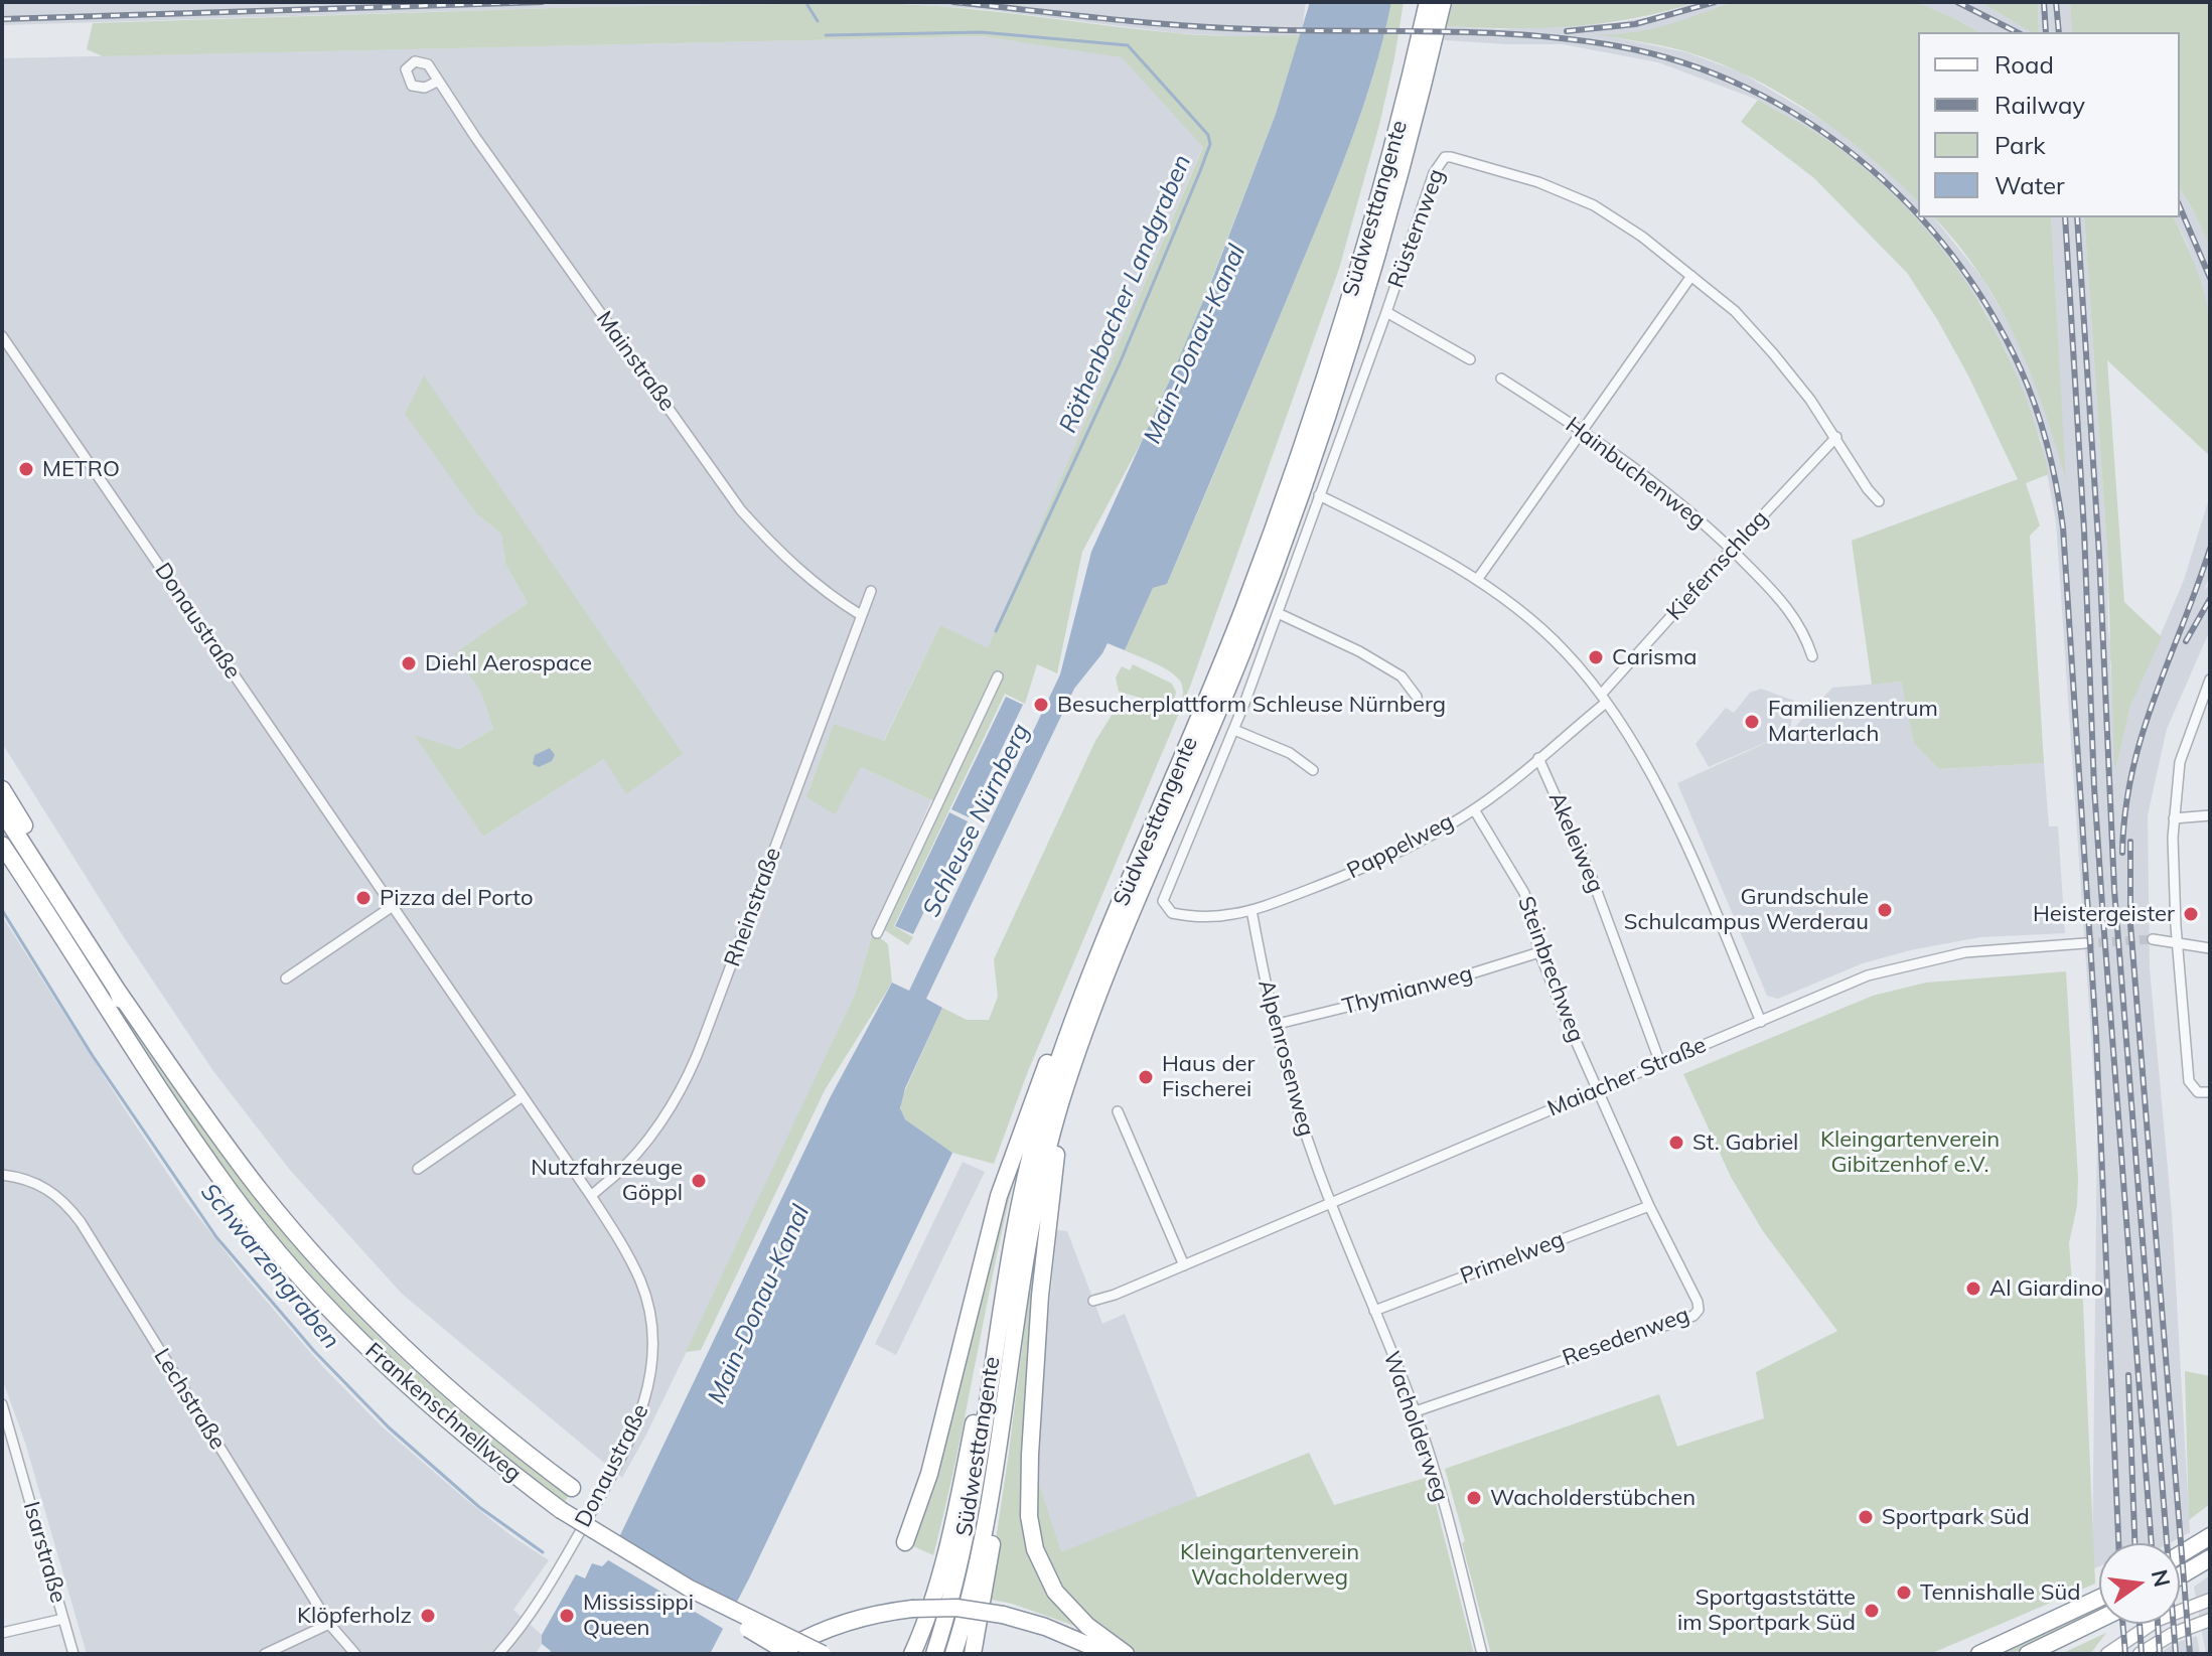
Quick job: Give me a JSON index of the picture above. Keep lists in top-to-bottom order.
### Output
{
  "streets": {
    "highway": ["Südwesttangente", "Frankenschnellweg"],
    "street": [
      "Rüsternweg",
      "Mainstraße",
      "Hainbuchenweg",
      "Kiefernschlag",
      "Donaustraße",
      "Akeleiweg",
      "Pappelweg",
      "Rheinstraße",
      "Steinbrechweg",
      "Thymianweg",
      "Alpenrosenweg",
      "Maiacher Straße",
      "Primelweg",
      "Resedenweg",
      "Lechstraße",
      "Wacholderweg",
      "Isarstraße"
    ]
  },
  "crossings": [
    ["Rüsternweg", "Kiefernschlag"],
    ["Rüsternweg", "Pappelweg"],
    ["Mainstraße", "Rheinstraße"],
    ["Hainbuchenweg", "Kiefernschlag"],
    ["Kiefernschlag", "Pappelweg"],
    ["Donaustraße", "Rheinstraße"],
    ["Akeleiweg", "Pappelweg"],
    ["Akeleiweg", "Maiacher Straße"],
    ["Pappelweg", "Steinbrechweg"],
    ["Pappelweg", "Alpenrosenweg"],
    ["Steinbrechweg", "Thymianweg"],
    ["Steinbrechweg", "Maiacher Straße"],
    ["Steinbrechweg", "Resedenweg"],
    ["Thymianweg", "Alpenrosenweg"],
    ["Alpenrosenweg", "Maiacher Straße"],
    ["Alpenrosenweg", "Wacholderweg"],
    ["Maiacher Straße", "Resedenweg"],
    ["Maiacher Straße", "Wacholderweg"],
    ["Primelweg", "Resedenweg"],
    ["Primelweg", "Wacholderweg"],
    ["Resedenweg", "Wacholderweg"]
  ],
  "water": [
    "Röthenbacher Landgraben",
    "Main-Donau-Kanal",
    "Schleuse Nürnberg",
    "Schwarzengraben"
  ],
  "parks": ["Kleingartenverein Gibitzenhof e.V.", "Kleingartenverein Wacholderweg"],
  "places": [
    "METRO",
    "Carisma",
    "Diehl Aerospace",
    "Besucherplattform Schleuse Nürnberg",
    "Familienzentrum Marterlach",
    "Pizza del Porto",
    "Grundschule Schulcampus Werderau",
    "Heistergeister",
    "Haus der Fischerei",
    "St. Gabriel",
    "Nutzfahrzeuge Göppl",
    "Al Giardino",
    "Wacholderstübchen",
    "Sportpark Süd",
    "Tennishalle Süd",
    "Sportgaststätte im Sportpark Süd",
    "Klöpferholz",
    "Mississippi Queen"
  ],
  "legend": [
    "Road",
    "Railway",
    "Park",
    "Water"
  ],
  "north": "right"
}
